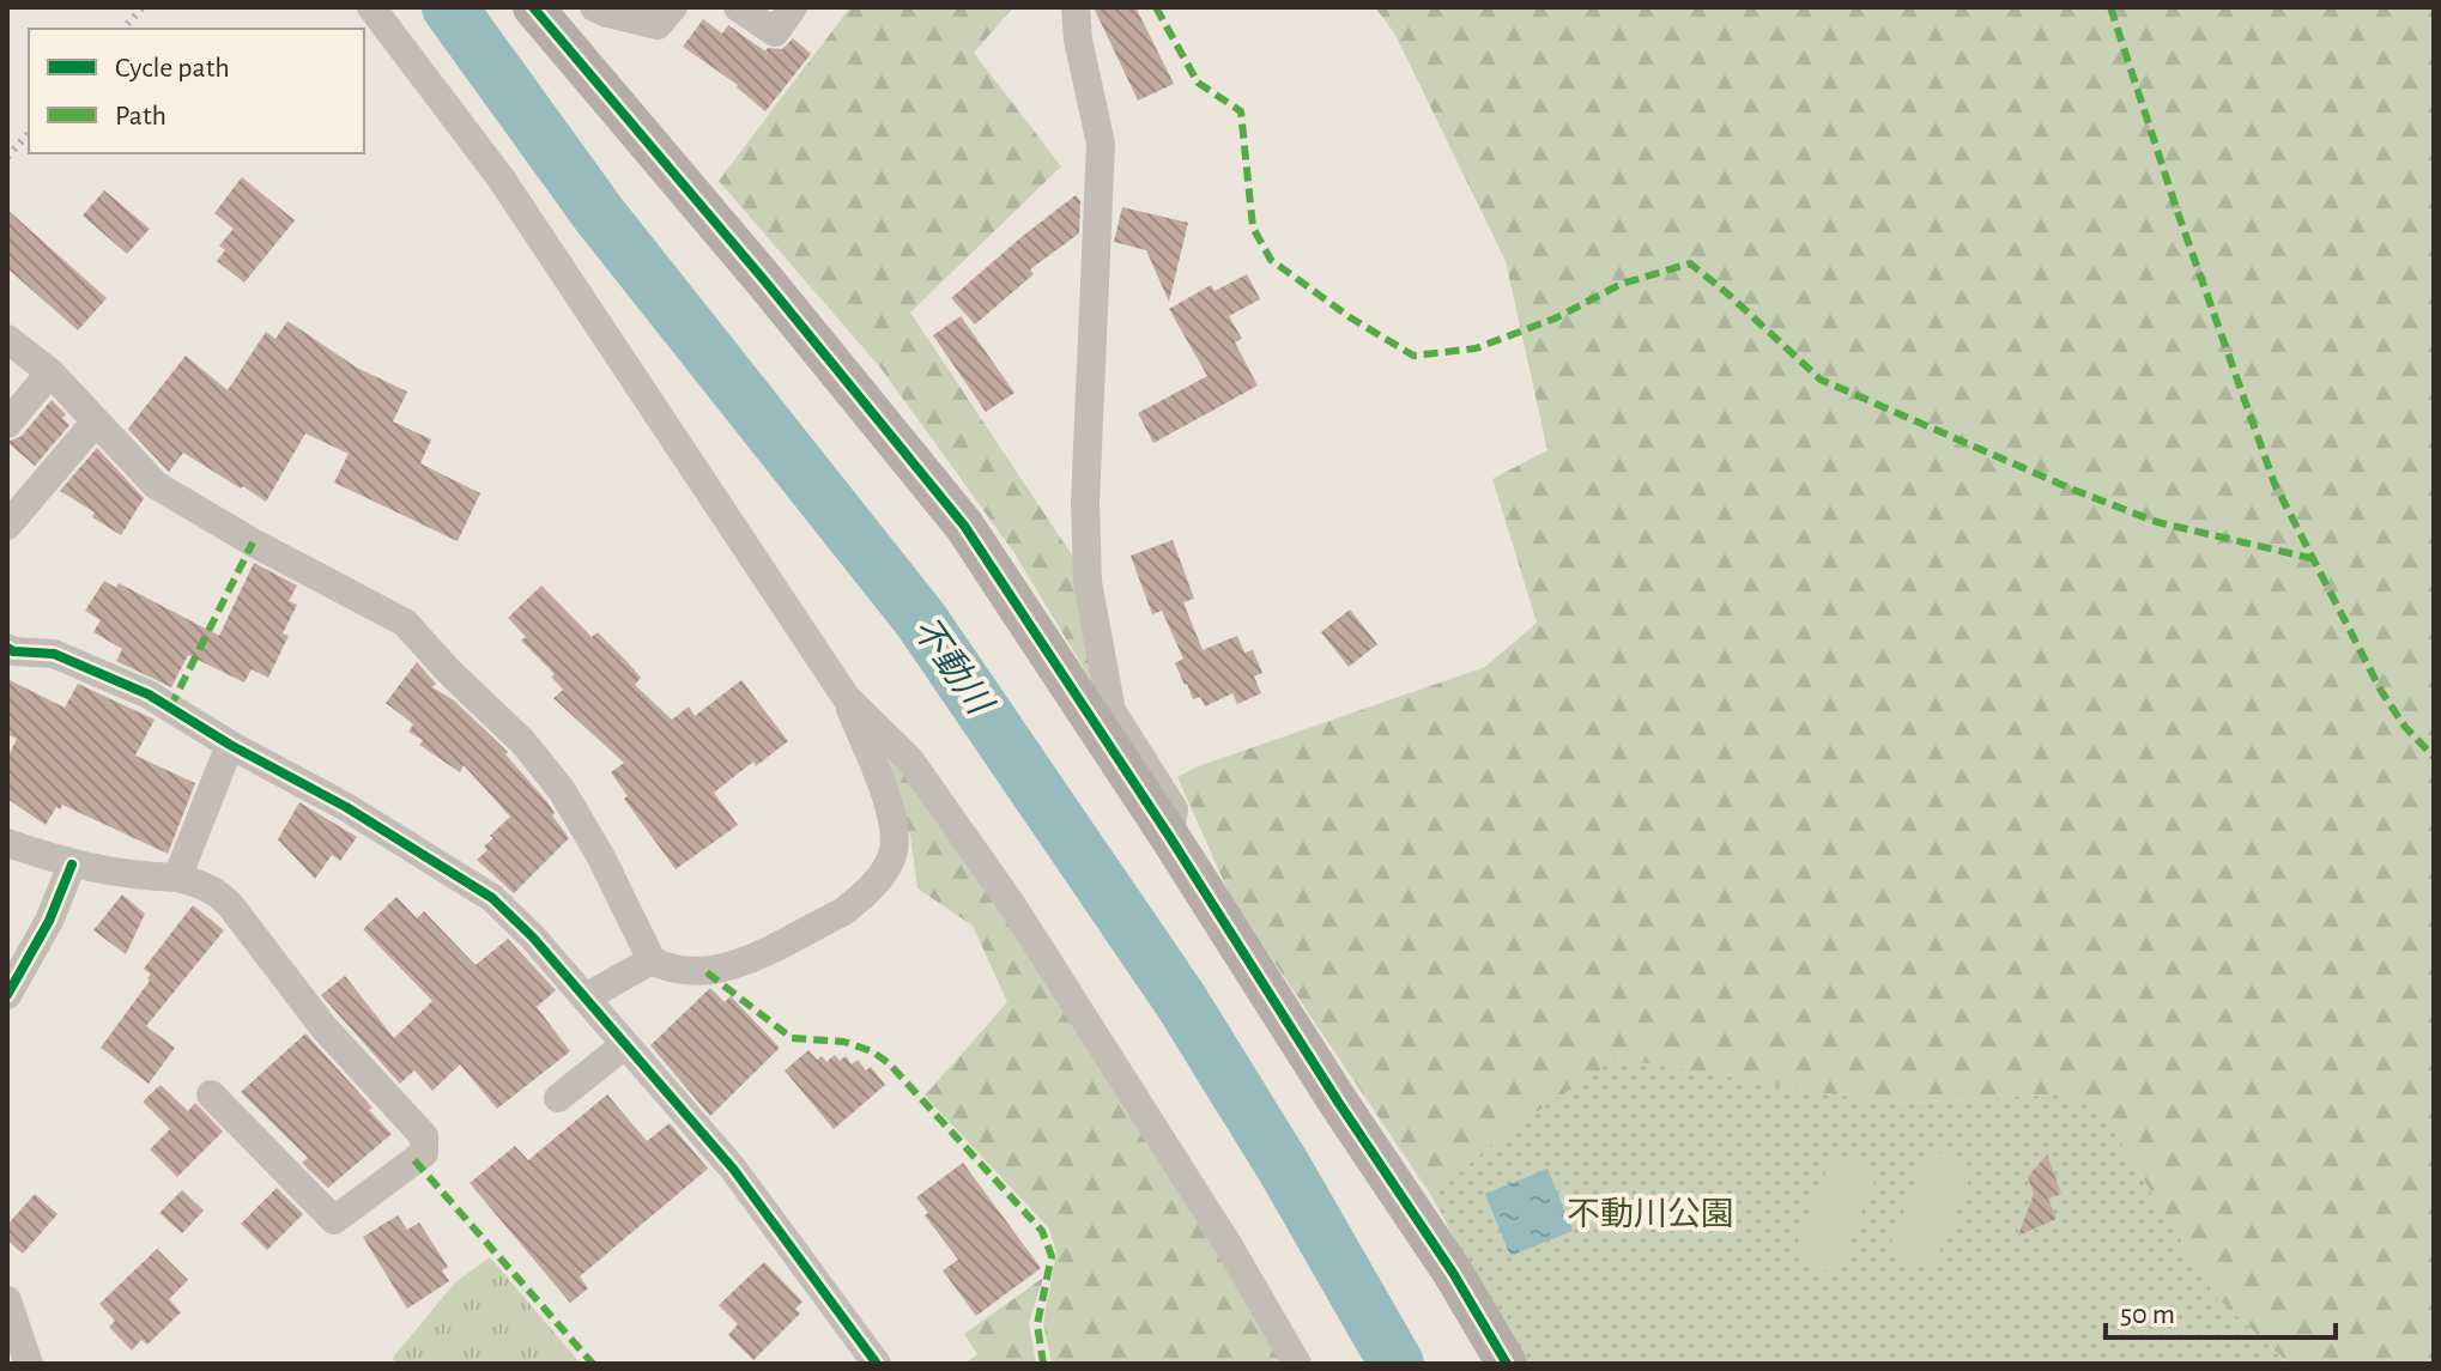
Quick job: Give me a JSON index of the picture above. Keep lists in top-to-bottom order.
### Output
{
  "water": ["不動川"],
  "parks": ["不動川公園"],
  "legend": ["Cycle path", "Path"],
  "scale_bar": "50 m"
}
